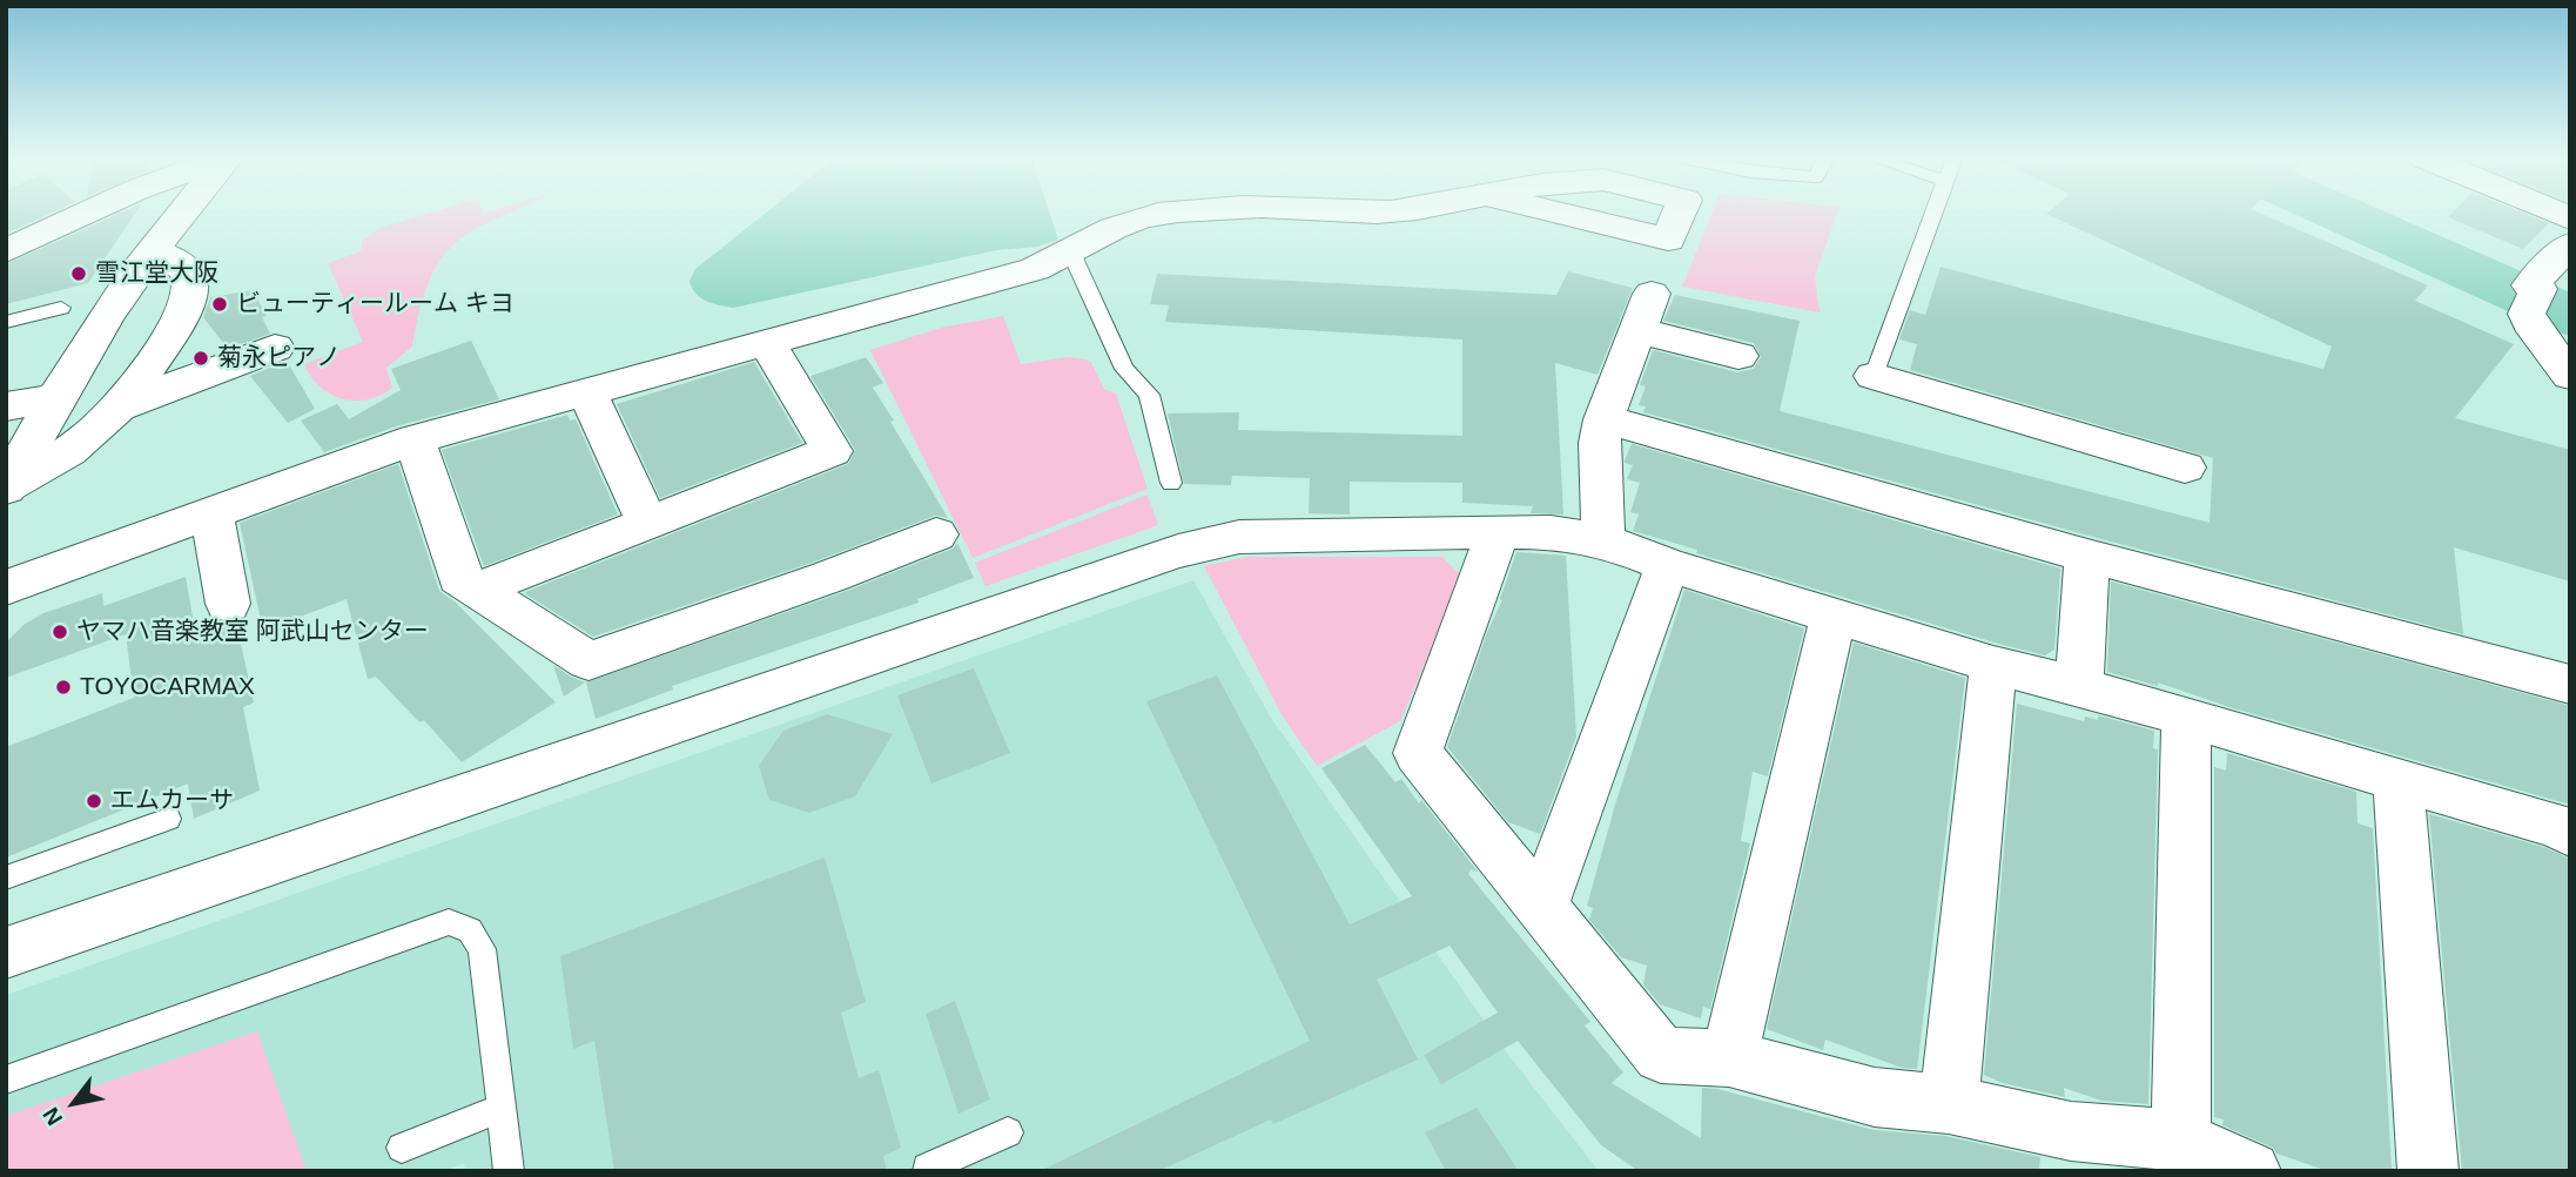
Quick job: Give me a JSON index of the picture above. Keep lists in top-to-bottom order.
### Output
{
  "places": [
    "雪江堂大阪",
    "ビューティールーム キヨ",
    "菊永ピアノ",
    "ヤマハ音楽教室 阿武山センター",
    "TOYOCARMAX",
    "エムカーサ"
  ],
  "north": "bottom left"
}
